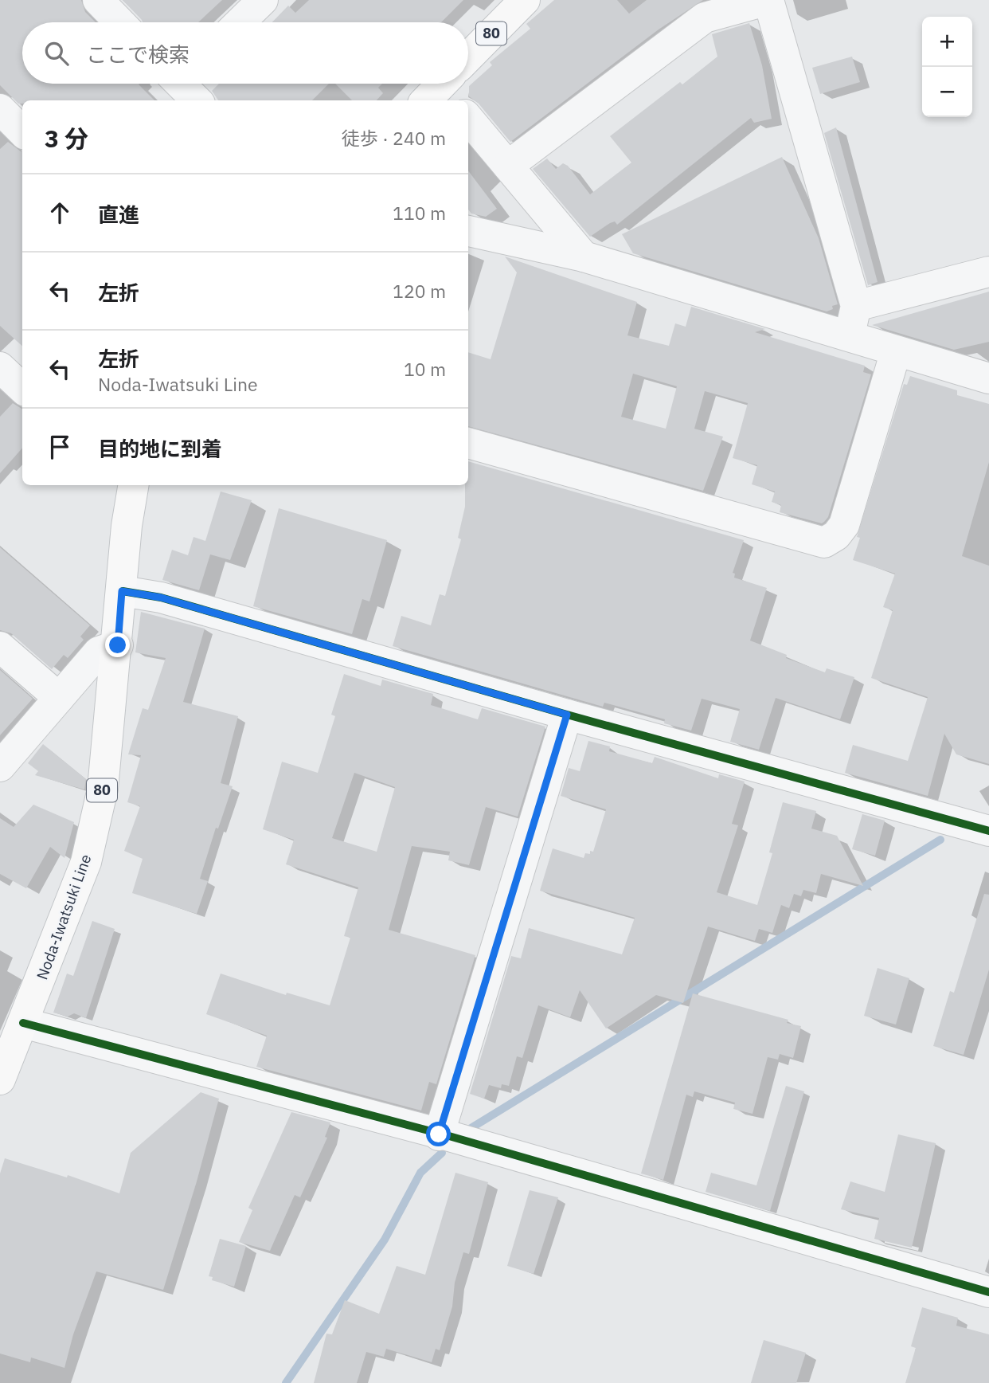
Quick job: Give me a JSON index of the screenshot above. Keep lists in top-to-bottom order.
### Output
{
  "streets": {
    "main road": ["80", "Noda-Iwatsuki Line"]
  },
  "page": {
    "map_buttons": ["+", "−"],
    "search": "ここで検索",
    "heading": ["3 分", "徒歩 · 240 m"],
    "list": [
      ["直進", "110 m"],
      ["左折", "120 m"],
      ["左折", "Noda-Iwatsuki Line", "10 m"],
      "目的地に到着"
    ]
  }
}
